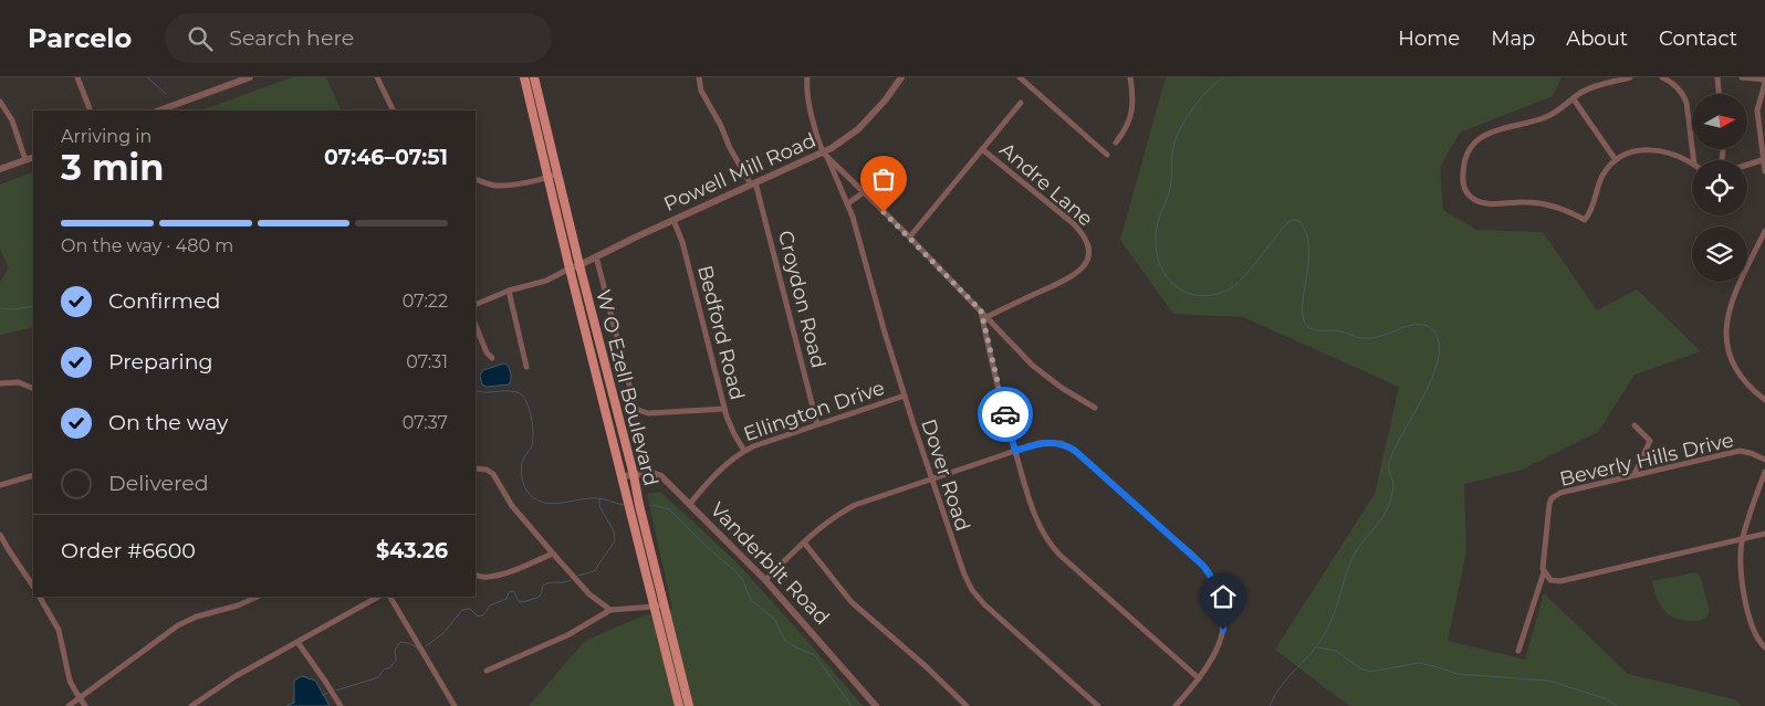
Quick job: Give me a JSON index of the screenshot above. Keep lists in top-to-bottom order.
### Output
{
  "streets": {
    "main road": ["W O Ezell Boulevard"],
    "street": [
      "Powell Mill Road",
      "Andre Lane",
      "Croydon Road",
      "Bedford Road",
      "Ellington Drive",
      "Beverly Hills Drive",
      "Dover Road",
      "Vanderbilt Road"
    ]
  },
  "crossings": [
    ["Powell Mill Road", "Croydon Road"],
    ["Powell Mill Road", "Bedford Road"],
    ["Powell Mill Road", "W O Ezell Boulevard"],
    ["Powell Mill Road", "Dover Road"],
    ["Croydon Road", "Ellington Drive"],
    ["Bedford Road", "Ellington Drive"],
    ["W O Ezell Boulevard", "Vanderbilt Road"],
    ["Ellington Drive", "Dover Road"],
    ["Ellington Drive", "Vanderbilt Road"]
  ],
  "north": "right",
  "page": {
    "header": "Parcelo",
    "search": "Search here",
    "nav": [
      "Home",
      "Map",
      "About",
      "Contact"
    ],
    "heading": ["3 min", "Arriving in", "07:46–07:51"],
    "panel": ["Order #6600", "$43.26"],
    "bar": "On the way · 480 m",
    "list": [
      ["Confirmed", "07:22"],
      ["Preparing", "07:31"],
      ["On the way", "07:37"],
      "Delivered"
    ]
  }
}
